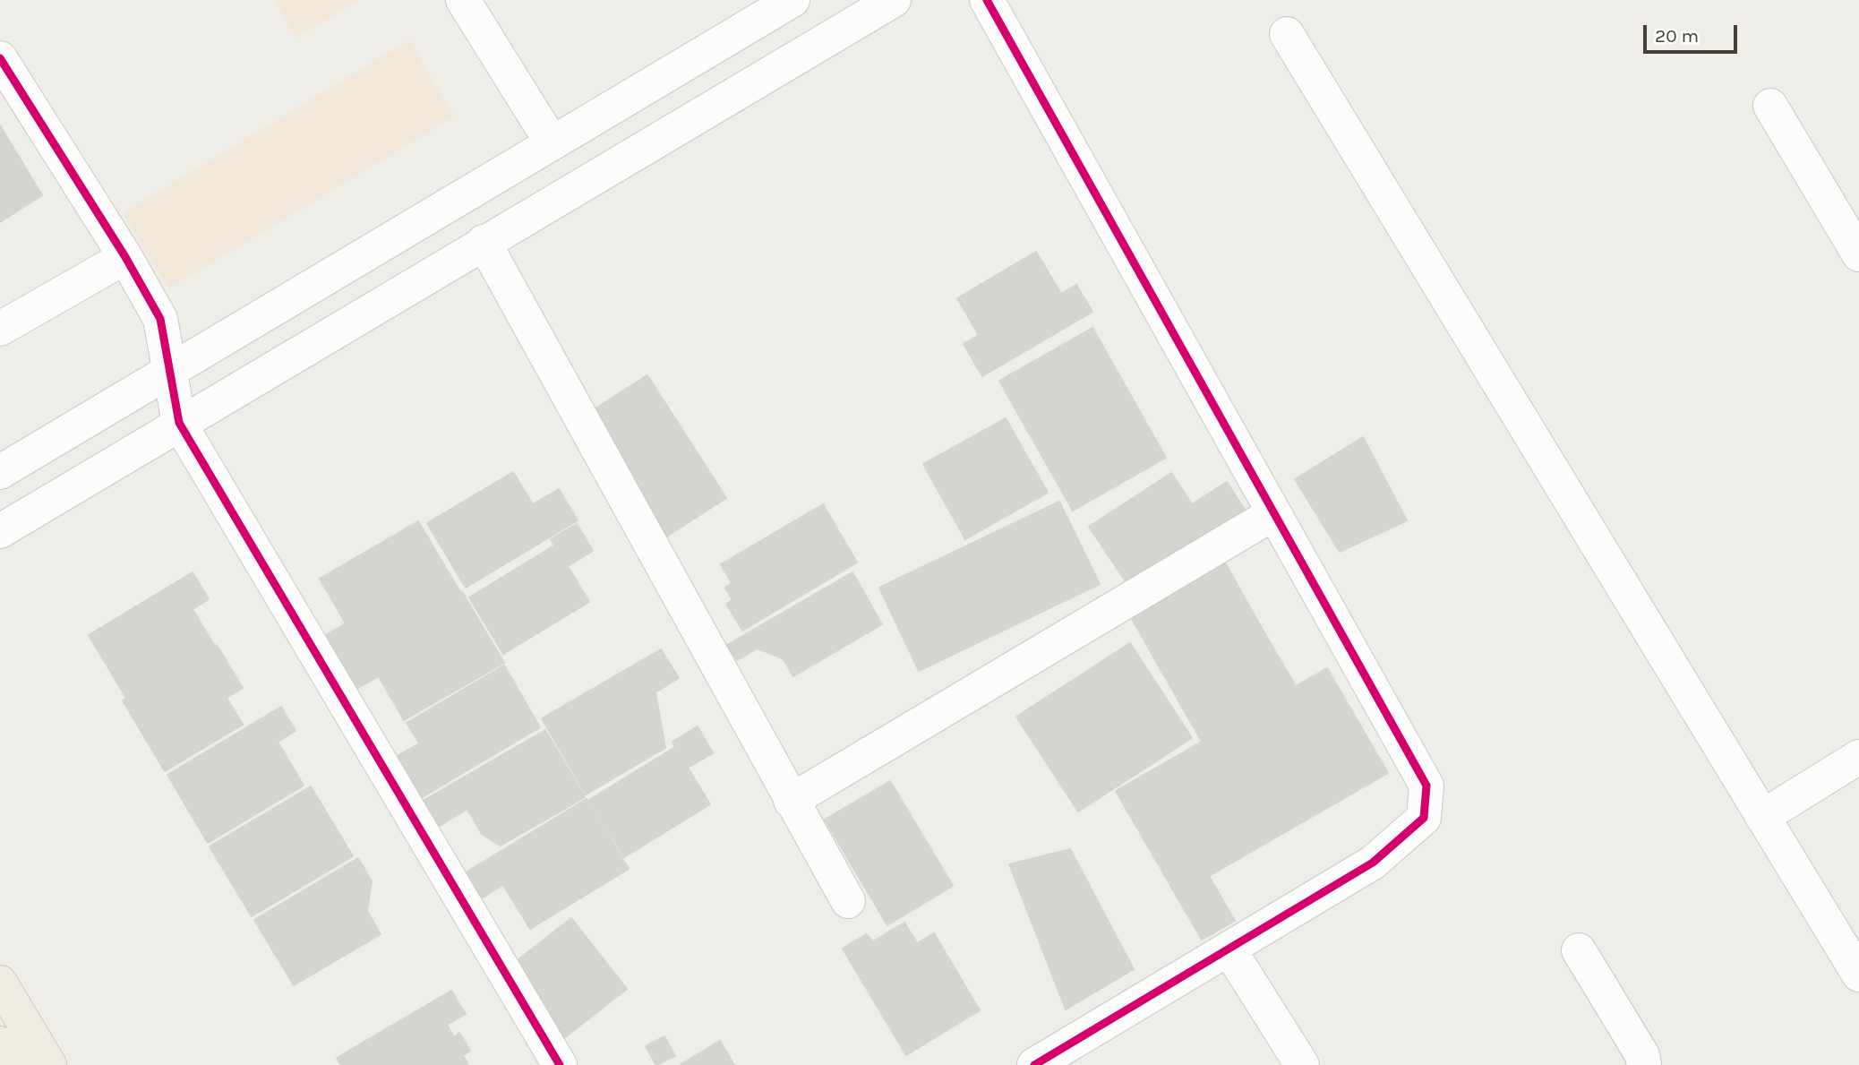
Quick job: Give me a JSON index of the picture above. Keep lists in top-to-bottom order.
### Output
{
  "scale_bar": "20 m"
}
